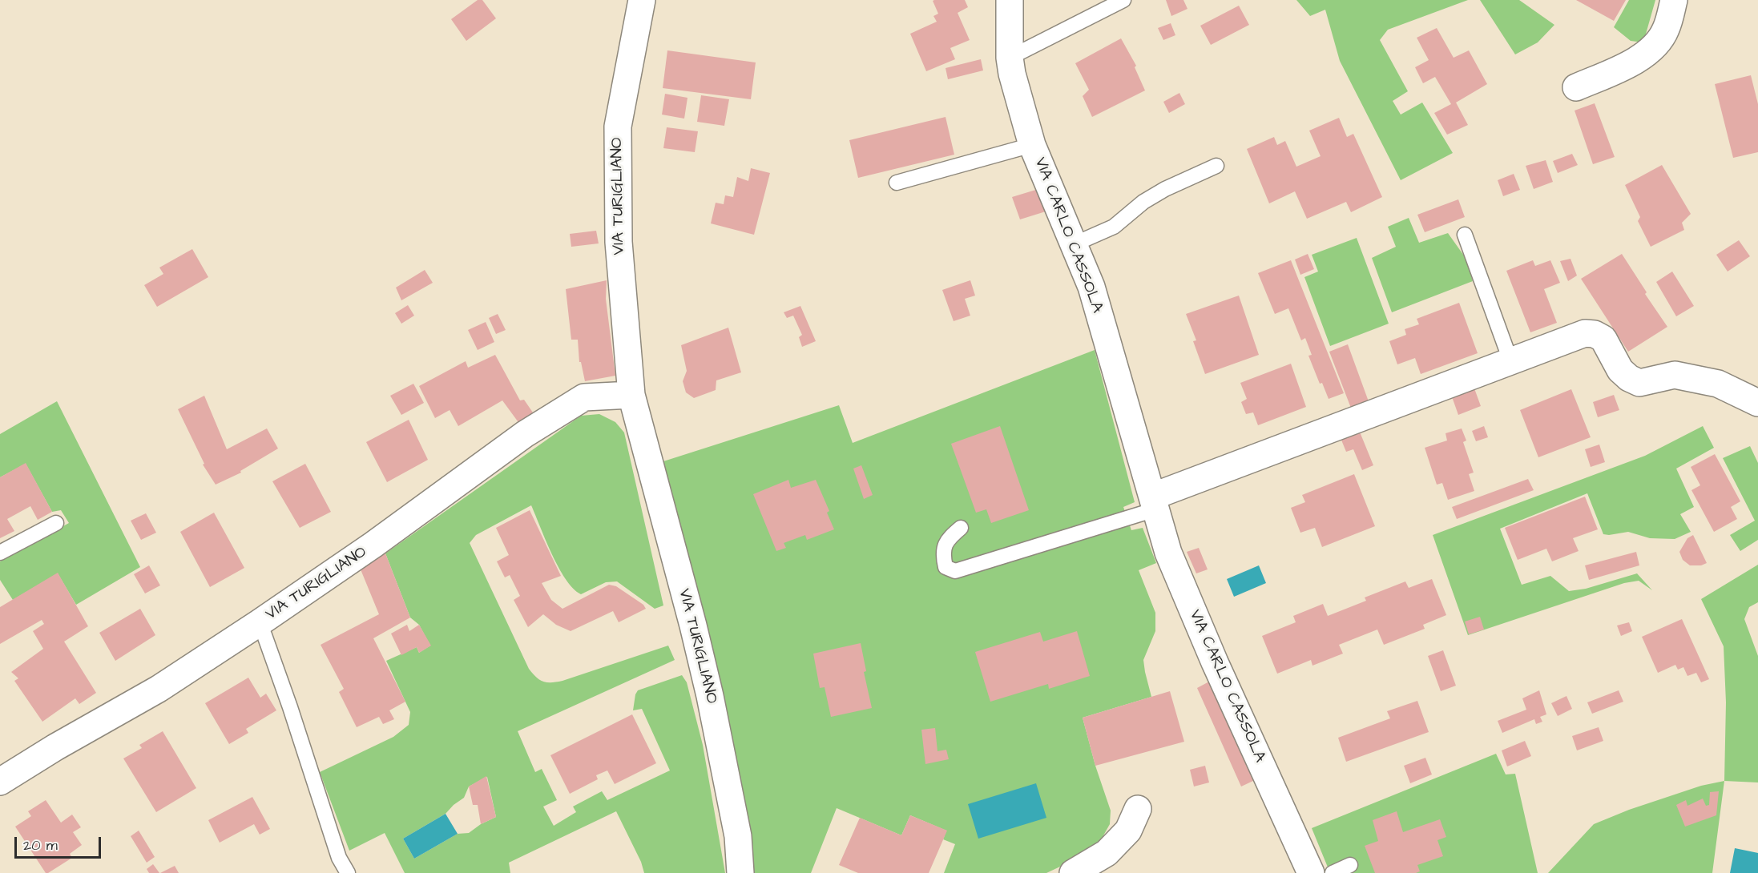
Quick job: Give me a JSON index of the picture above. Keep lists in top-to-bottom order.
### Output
{
  "streets": {
    "street": ["VIA TURIGLIANO", "VIA CARLO CASSOLA"]
  },
  "scale_bar": "20 m"
}
